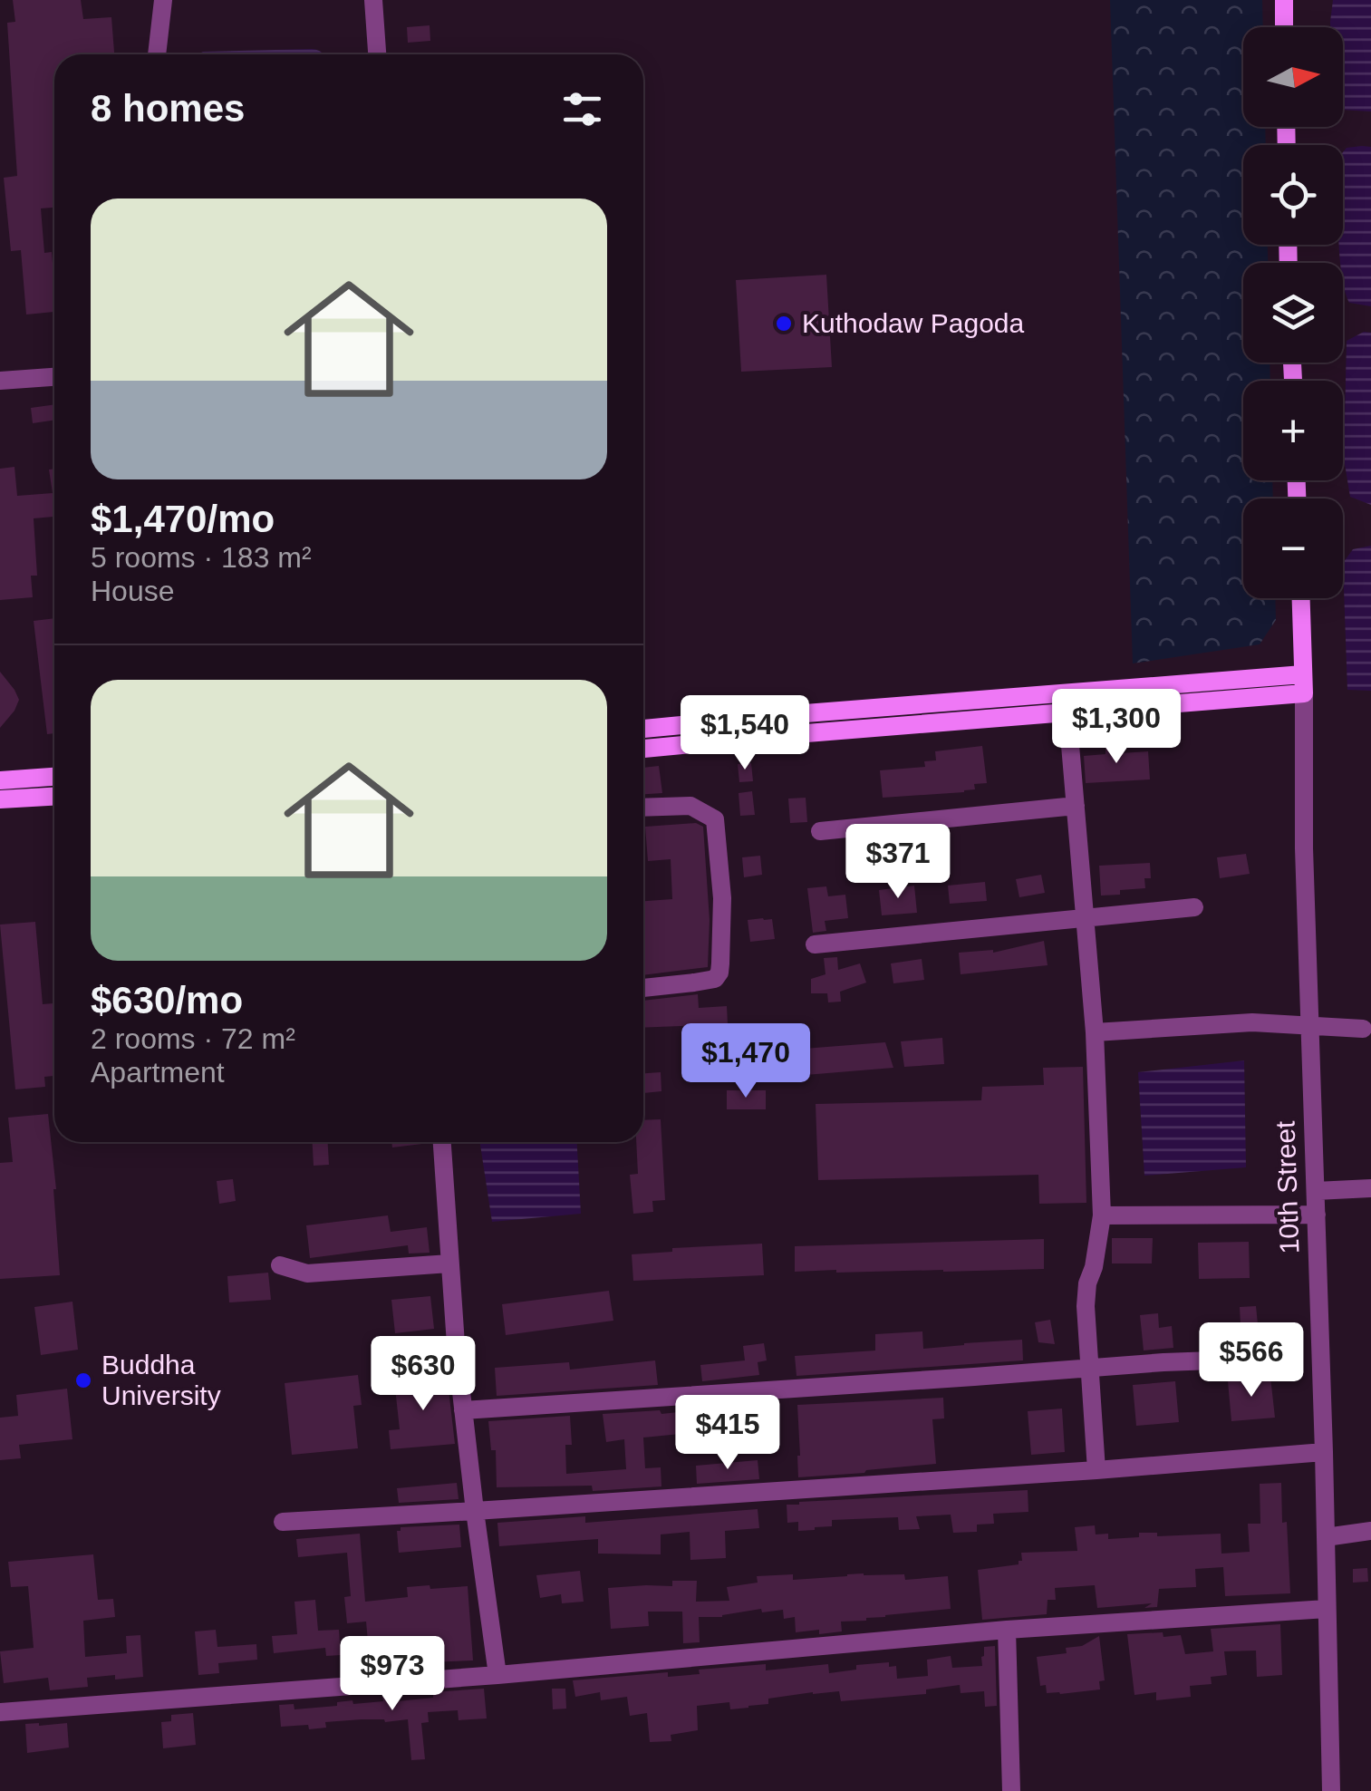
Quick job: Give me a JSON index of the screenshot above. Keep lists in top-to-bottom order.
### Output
{
  "streets": {
    "main road": ["10th Street"]
  },
  "places": ["Kuthodaw Pagoda", "Buddha University"],
  "north": "right",
  "page": {
    "map_buttons": ["+", "−"],
    "heading": "8 homes",
    "list": [
      {
        "name": "$1,470/mo",
        "note": "5 rooms · 183 m² · House"
      },
      {
        "name": "$630/mo",
        "note": "2 rooms · 72 m² · Apartment"
      }
    ],
    "price": [
      "$1,300",
      "$1,540",
      "$371",
      "$1,470",
      "$566",
      "$630",
      "$415",
      "$973"
    ]
  }
}
